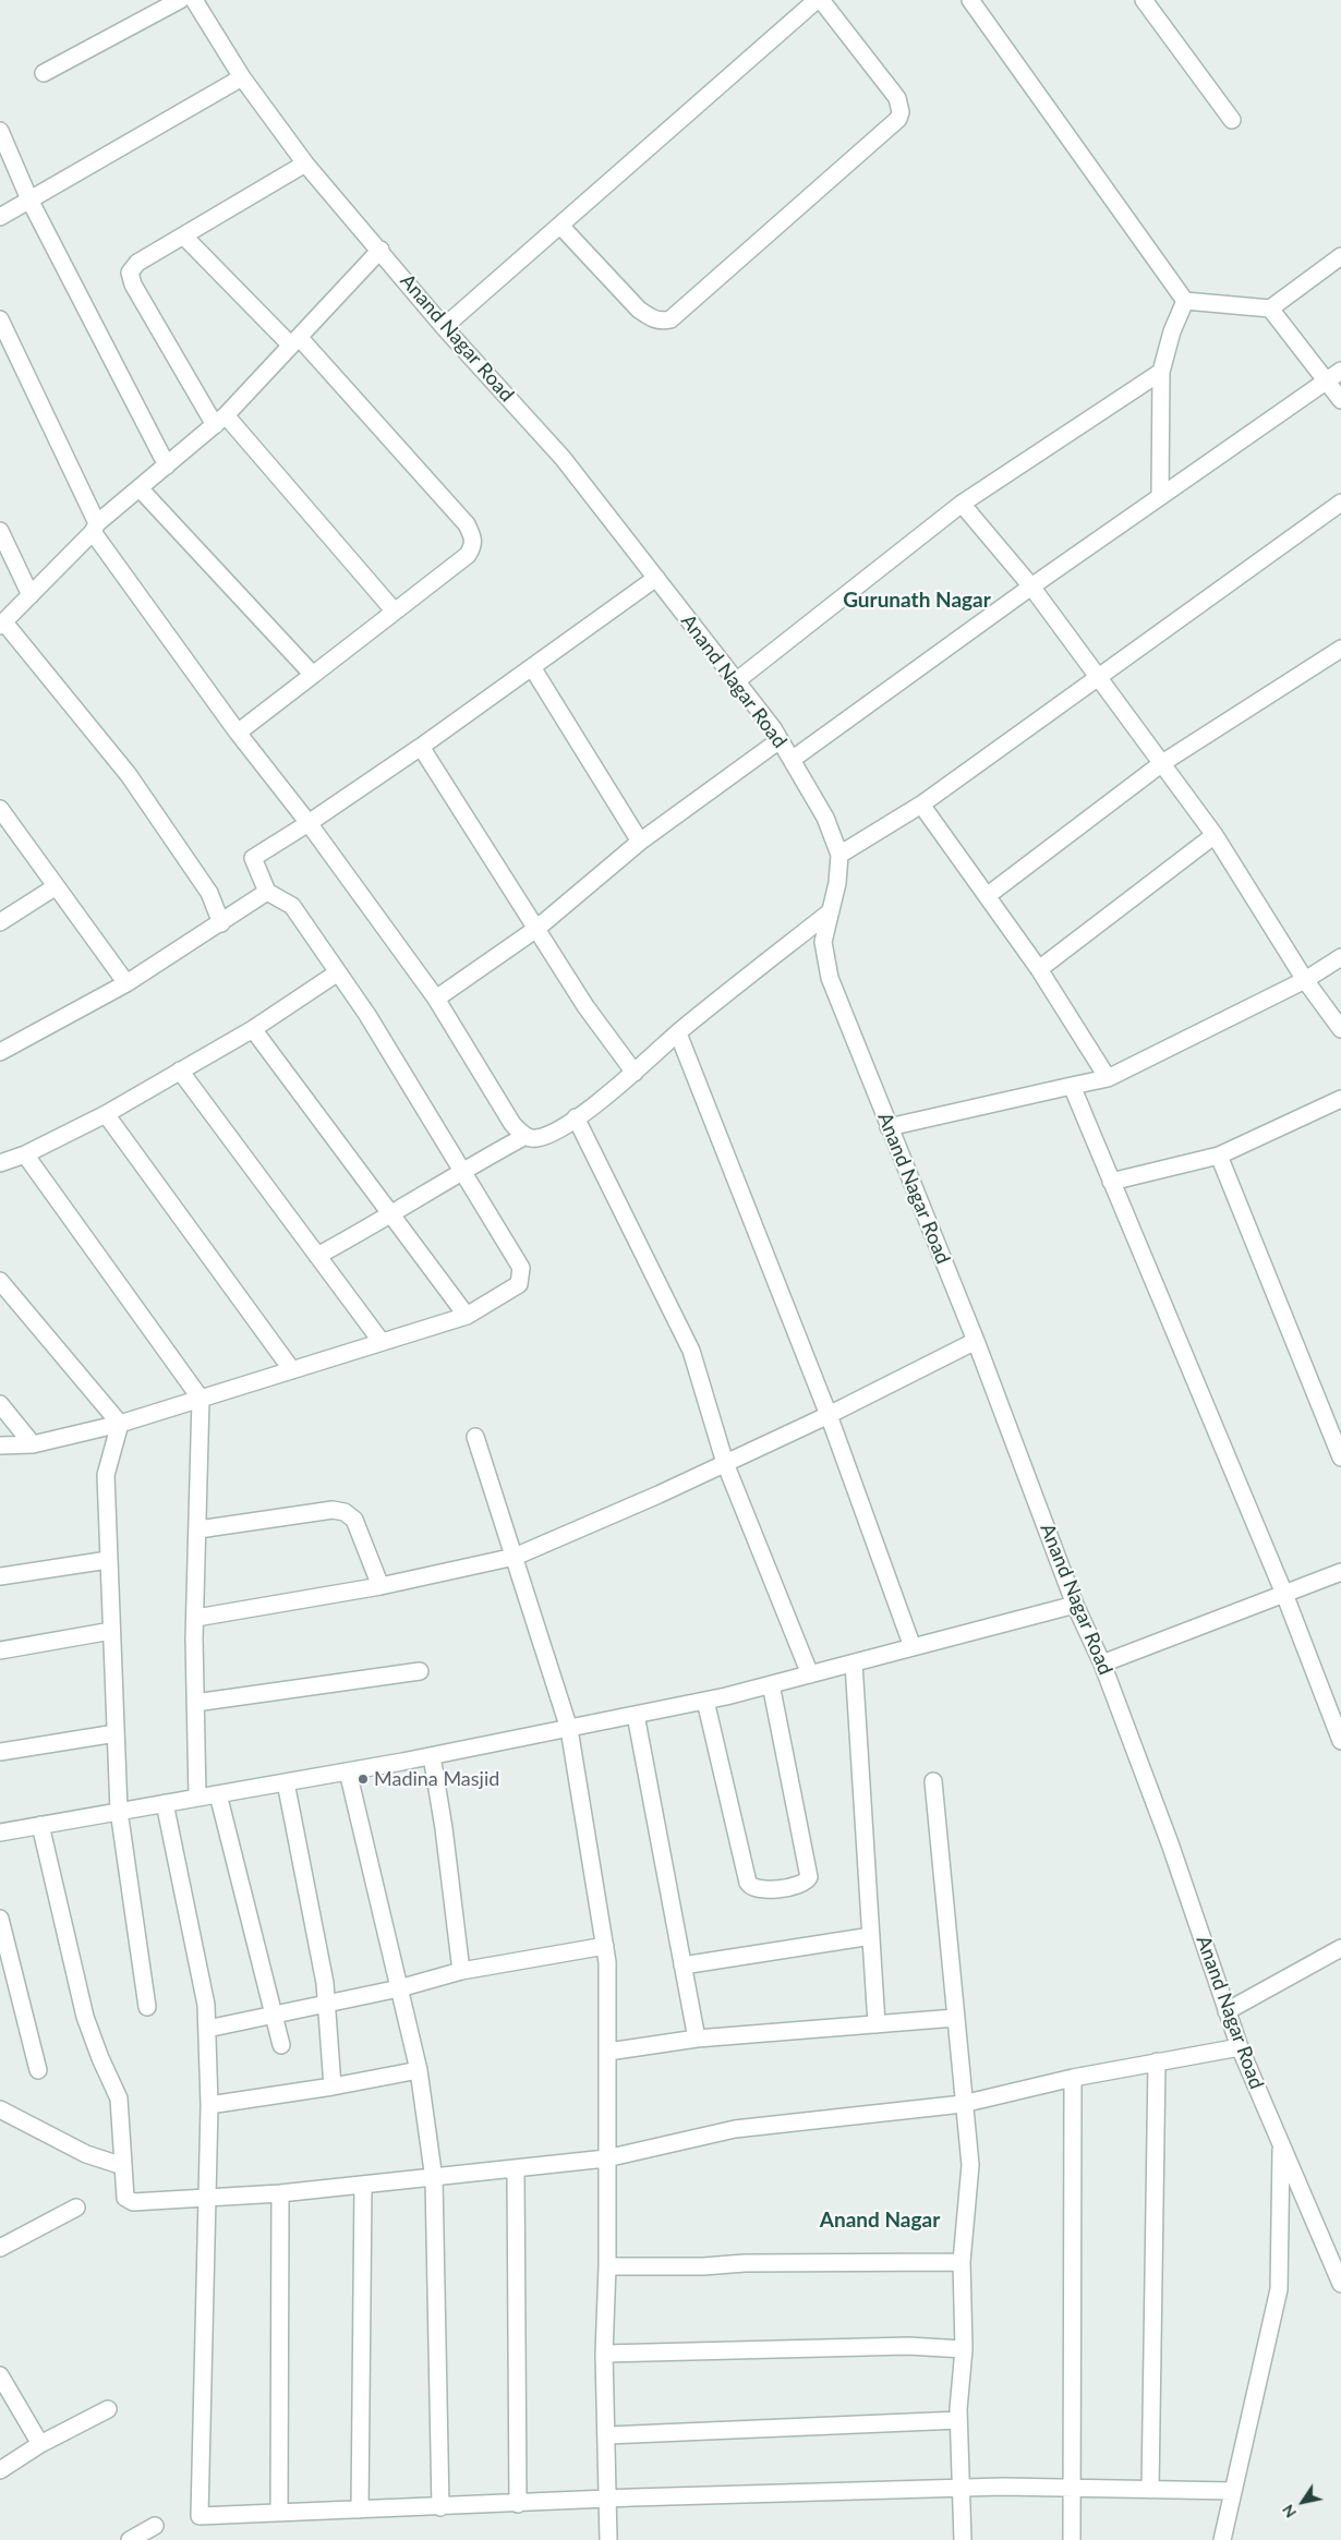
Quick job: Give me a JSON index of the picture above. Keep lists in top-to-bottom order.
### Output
{
  "streets": {
    "street": ["Anand Nagar Road"]
  },
  "districts": ["Gurunath Nagar", "Anand Nagar"],
  "places": ["Madina Masjid"],
  "north": "bottom left"
}
